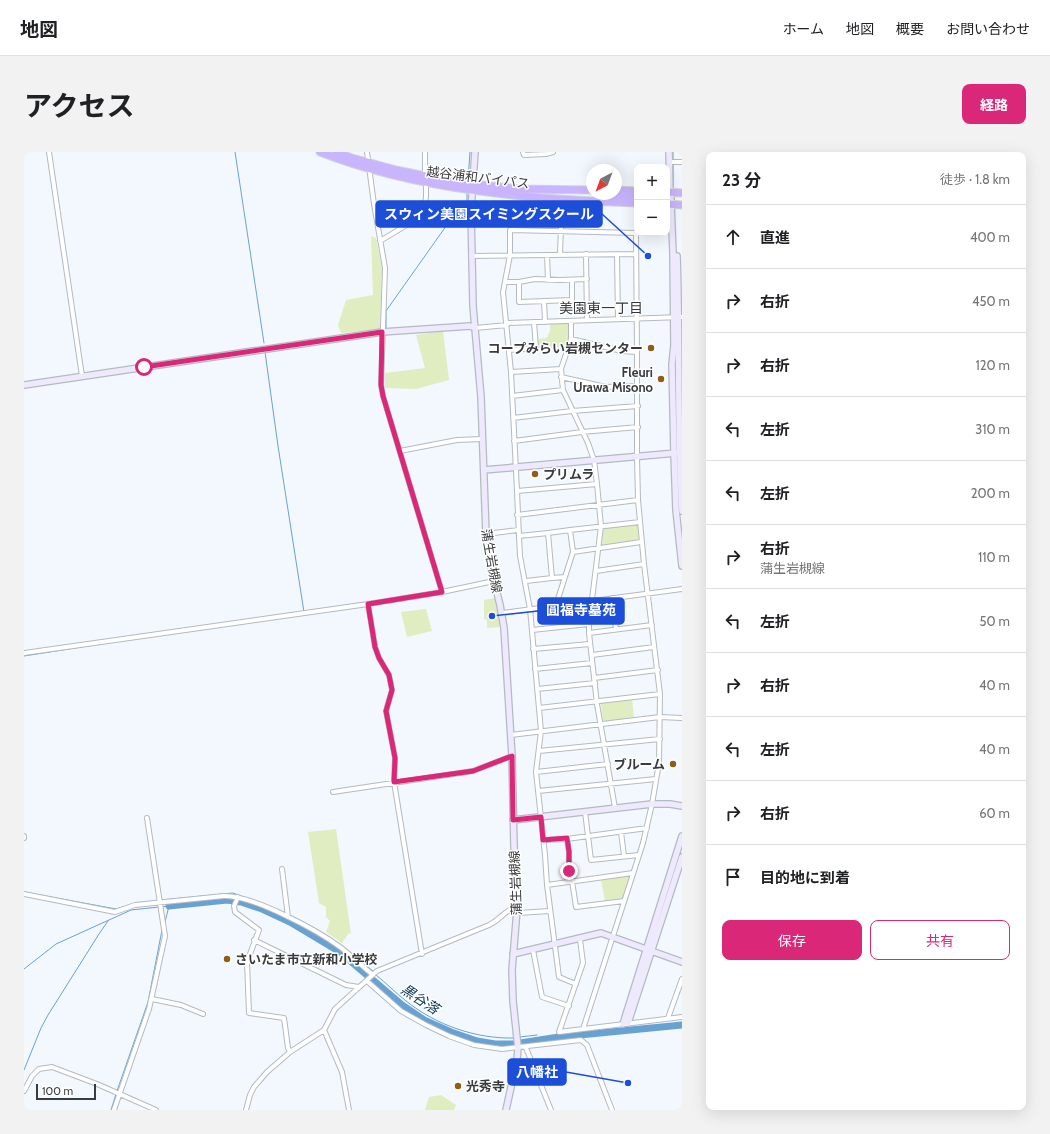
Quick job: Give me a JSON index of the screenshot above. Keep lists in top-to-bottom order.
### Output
{
  "streets": {
    "highway": ["越谷浦和バイパス"],
    "street": ["蒲生岩槻線"]
  },
  "crossings": [
    ["越谷浦和バイパス", "蒲生岩槻線"]
  ],
  "districts": ["美園東一丁目"],
  "water": ["黒谷落"],
  "places": [
    "スウィン美園スイミングスクール",
    "コープみらい岩槻センター",
    "Fleuri Urawa Misono",
    "プリムラ",
    "圓福寺墓苑",
    "ブルーム",
    "さいたま市立新和小学校",
    "八幡社",
    "光秀寺"
  ],
  "scale_bar": "100 m",
  "north": "bottom left",
  "page": {
    "header": "地図",
    "nav": [
      "ホーム",
      "地図",
      "概要",
      "お問い合わせ"
    ],
    "title": "アクセス",
    "buttons": [
      "経路",
      ["保存", "共有"]
    ],
    "heading": ["23 分", "徒歩 · 1.8 km"],
    "map_buttons": ["+", "−"],
    "list": [
      ["直進", "400 m"],
      ["右折", "450 m"],
      ["右折", "120 m"],
      ["左折", "310 m"],
      ["左折", "200 m"],
      ["右折", "蒲生岩槻線", "110 m"],
      ["左折", "50 m"],
      ["右折", "40 m"],
      ["左折", "40 m"],
      ["右折", "60 m"],
      "目的地に到着"
    ],
    "scale": "100 m"
  }
}
